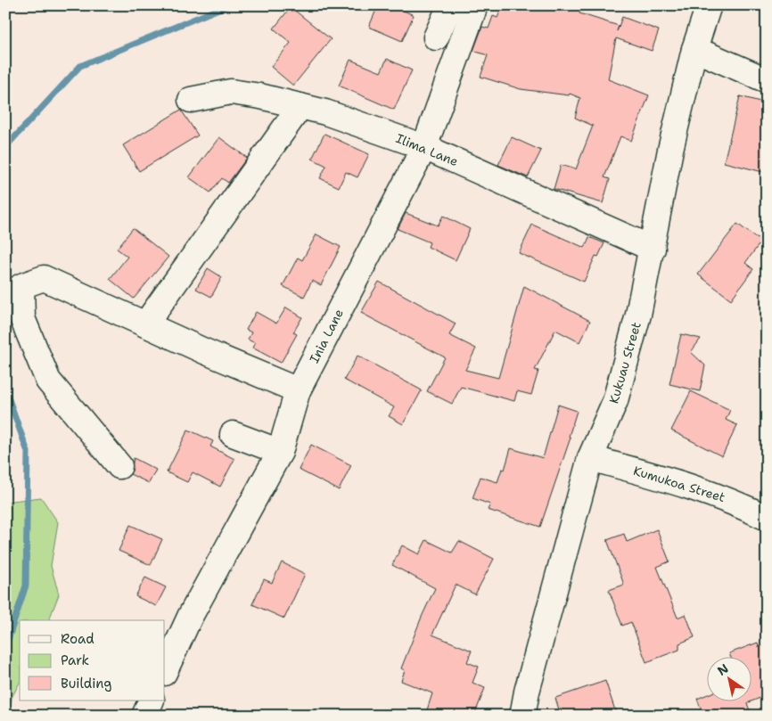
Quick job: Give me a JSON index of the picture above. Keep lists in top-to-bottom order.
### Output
{
  "streets": {
    "street": [
      "Ilima Lane",
      "Inia Lane",
      "Kukuau Street",
      "Kumukoa Street"
    ]
  },
  "crossings": [
    ["Ilima Lane", "Inia Lane"],
    ["Ilima Lane", "Kukuau Street"],
    ["Kukuau Street", "Kumukoa Street"]
  ],
  "legend": ["Road", "Park", "Building"],
  "north": "top left"
}
